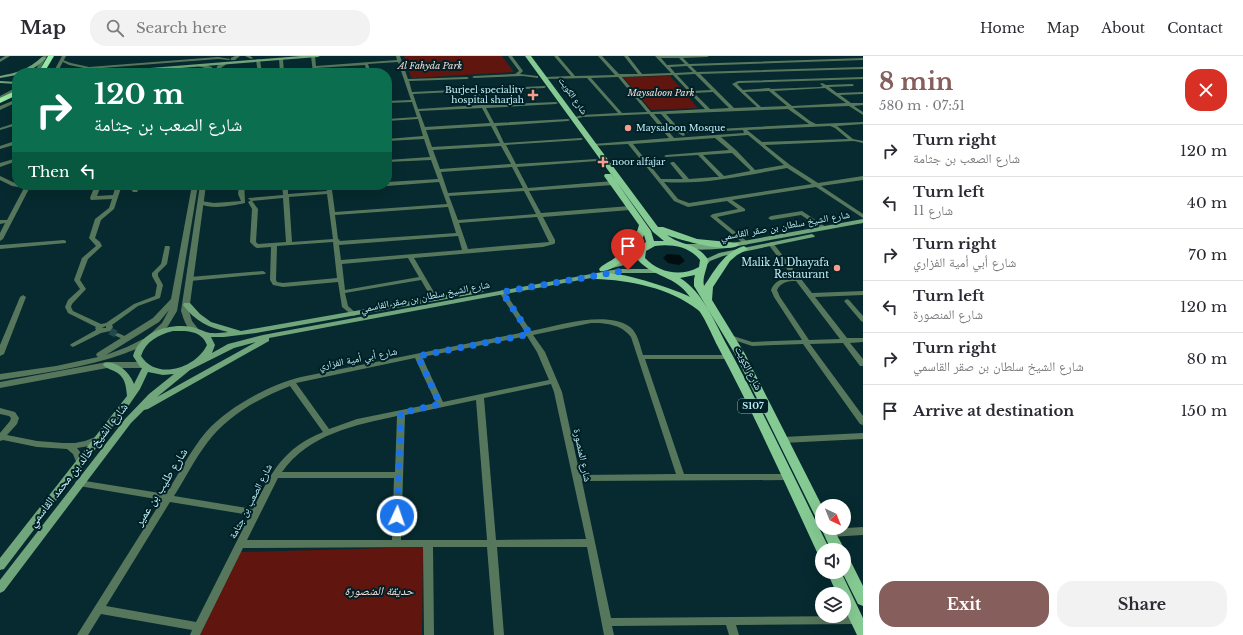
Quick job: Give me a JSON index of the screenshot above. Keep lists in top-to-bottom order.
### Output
{
  "streets": {
    "main road": [
      "شارع الكويت",
      "شارع الشيخ سلطان بن صقر القاسمي",
      "S107",
      "شارع الشيخ خالد بن محمد القاسمي"
    ],
    "street": [
      "شارع أبي أمية الفزاري",
      "شارع المنصورة",
      "شارع طليب بن عمير",
      "شارع الصعب بن جثامة"
    ]
  },
  "crossings": [
    ["شارع الكويت", "شارع الشيخ سلطان بن صقر القاسمي"],
    ["شارع الشيخ سلطان بن صقر القاسمي", "شارع المنصورة"],
    ["شارع الشيخ سلطان بن صقر القاسمي", "شارع الشيخ خالد بن محمد القاسمي"],
    ["شارع أبي أمية الفزاري", "شارع المنصورة"],
    ["شارع أبي أمية الفزاري", "شارع طليب بن عمير"],
    ["شارع المنصورة", "شارع الصعب بن جثامة"]
  ],
  "parks": ["Al Fahyda Park", "Maysaloon Park", "حديقة المنصورة"],
  "places": {
    "health": ["Burjeel speciality hospital sharjah", "noor alfajar"],
    "other": ["Maysaloon Mosque", "Malik Al Dhayafa Restaurant"]
  },
  "north": "bottom right",
  "page": {
    "header": "Map",
    "search": "Search here",
    "nav": [
      "Home",
      "Map",
      "About",
      "Contact"
    ],
    "heading": ["8 min", "580 m · 07:51"],
    "turn": ["120 m", "شارع الصعب بن جثامة"],
    "list": [
      {
        "name": "Turn right",
        "note": "شارع الصعب بن جثامة",
        "value": "120 m"
      },
      {
        "name": "Turn left",
        "note": "شارع 11",
        "value": "40 m"
      },
      {
        "name": "Turn right",
        "note": "شارع أبي أمية الفزاري",
        "value": "70 m"
      },
      {
        "name": "Turn left",
        "note": "شارع المنصورة",
        "value": "120 m"
      },
      {
        "name": "Turn right",
        "note": "شارع الشيخ سلطان بن صقر القاسمي",
        "value": "80 m"
      },
      {
        "name": "Arrive at destination",
        "value": "150 m"
      }
    ],
    "then": "Then",
    "buttons": ["Exit", "Share"]
  }
}
